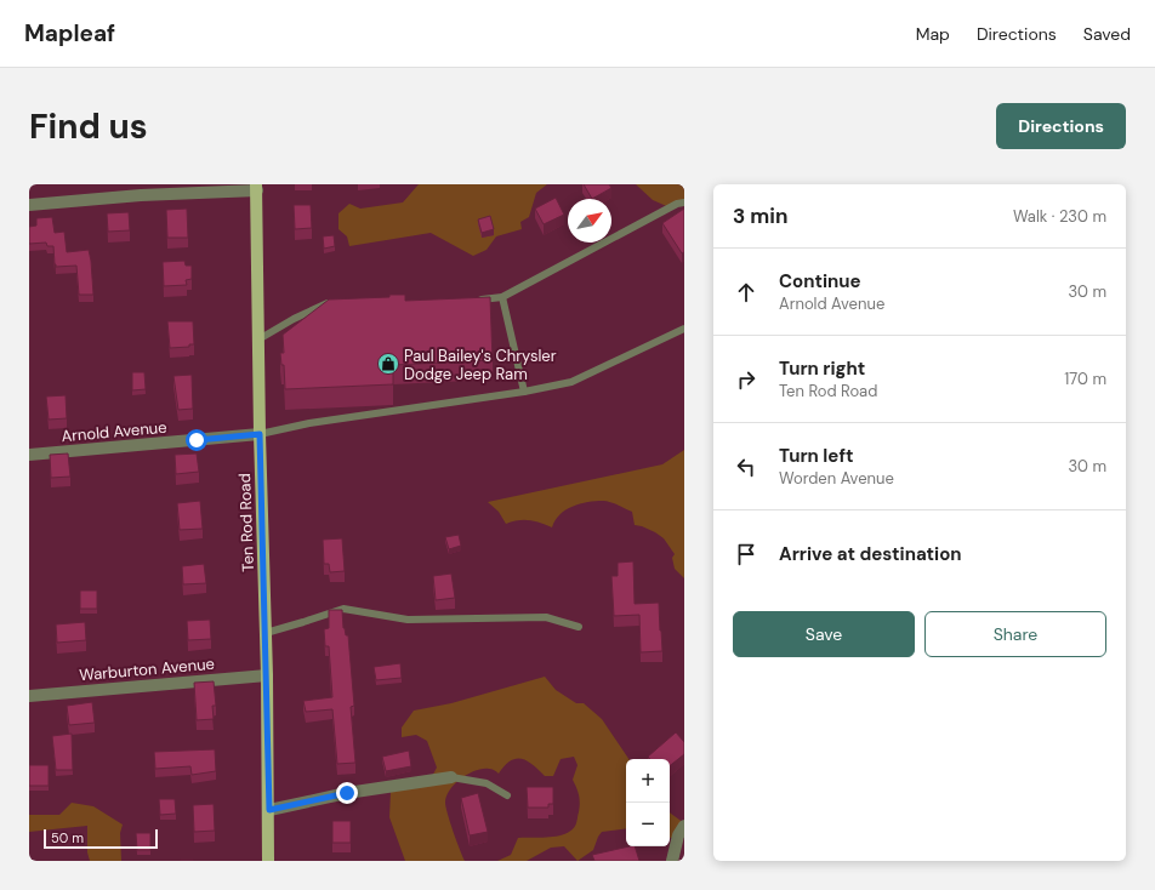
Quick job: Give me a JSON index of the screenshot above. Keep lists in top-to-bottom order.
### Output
{
  "streets": {
    "main road": ["Ten Rod Road"],
    "street": ["Arnold Avenue", "Warburton Avenue"]
  },
  "crossings": [
    ["Arnold Avenue", "Ten Rod Road"],
    ["Ten Rod Road", "Warburton Avenue"]
  ],
  "places": {
    "shop": ["Paul Bailey's Chrysler Dodge Jeep Ram"]
  },
  "scale_bar": "50 m",
  "north": "top right",
  "page": {
    "header": "Mapleaf",
    "nav": ["Map", "Directions", "Saved"],
    "buttons": [
      "Directions",
      ["Save", "Share"]
    ],
    "title": "Find us",
    "heading": ["3 min", "Walk · 230 m"],
    "list": [
      ["Continue", "Arnold Avenue", "30 m"],
      ["Turn right", "Ten Rod Road", "170 m"],
      ["Turn left", "Worden Avenue", "30 m"],
      "Arrive at destination"
    ],
    "map_buttons": ["+", "−"],
    "scale": "50 m"
  }
}
